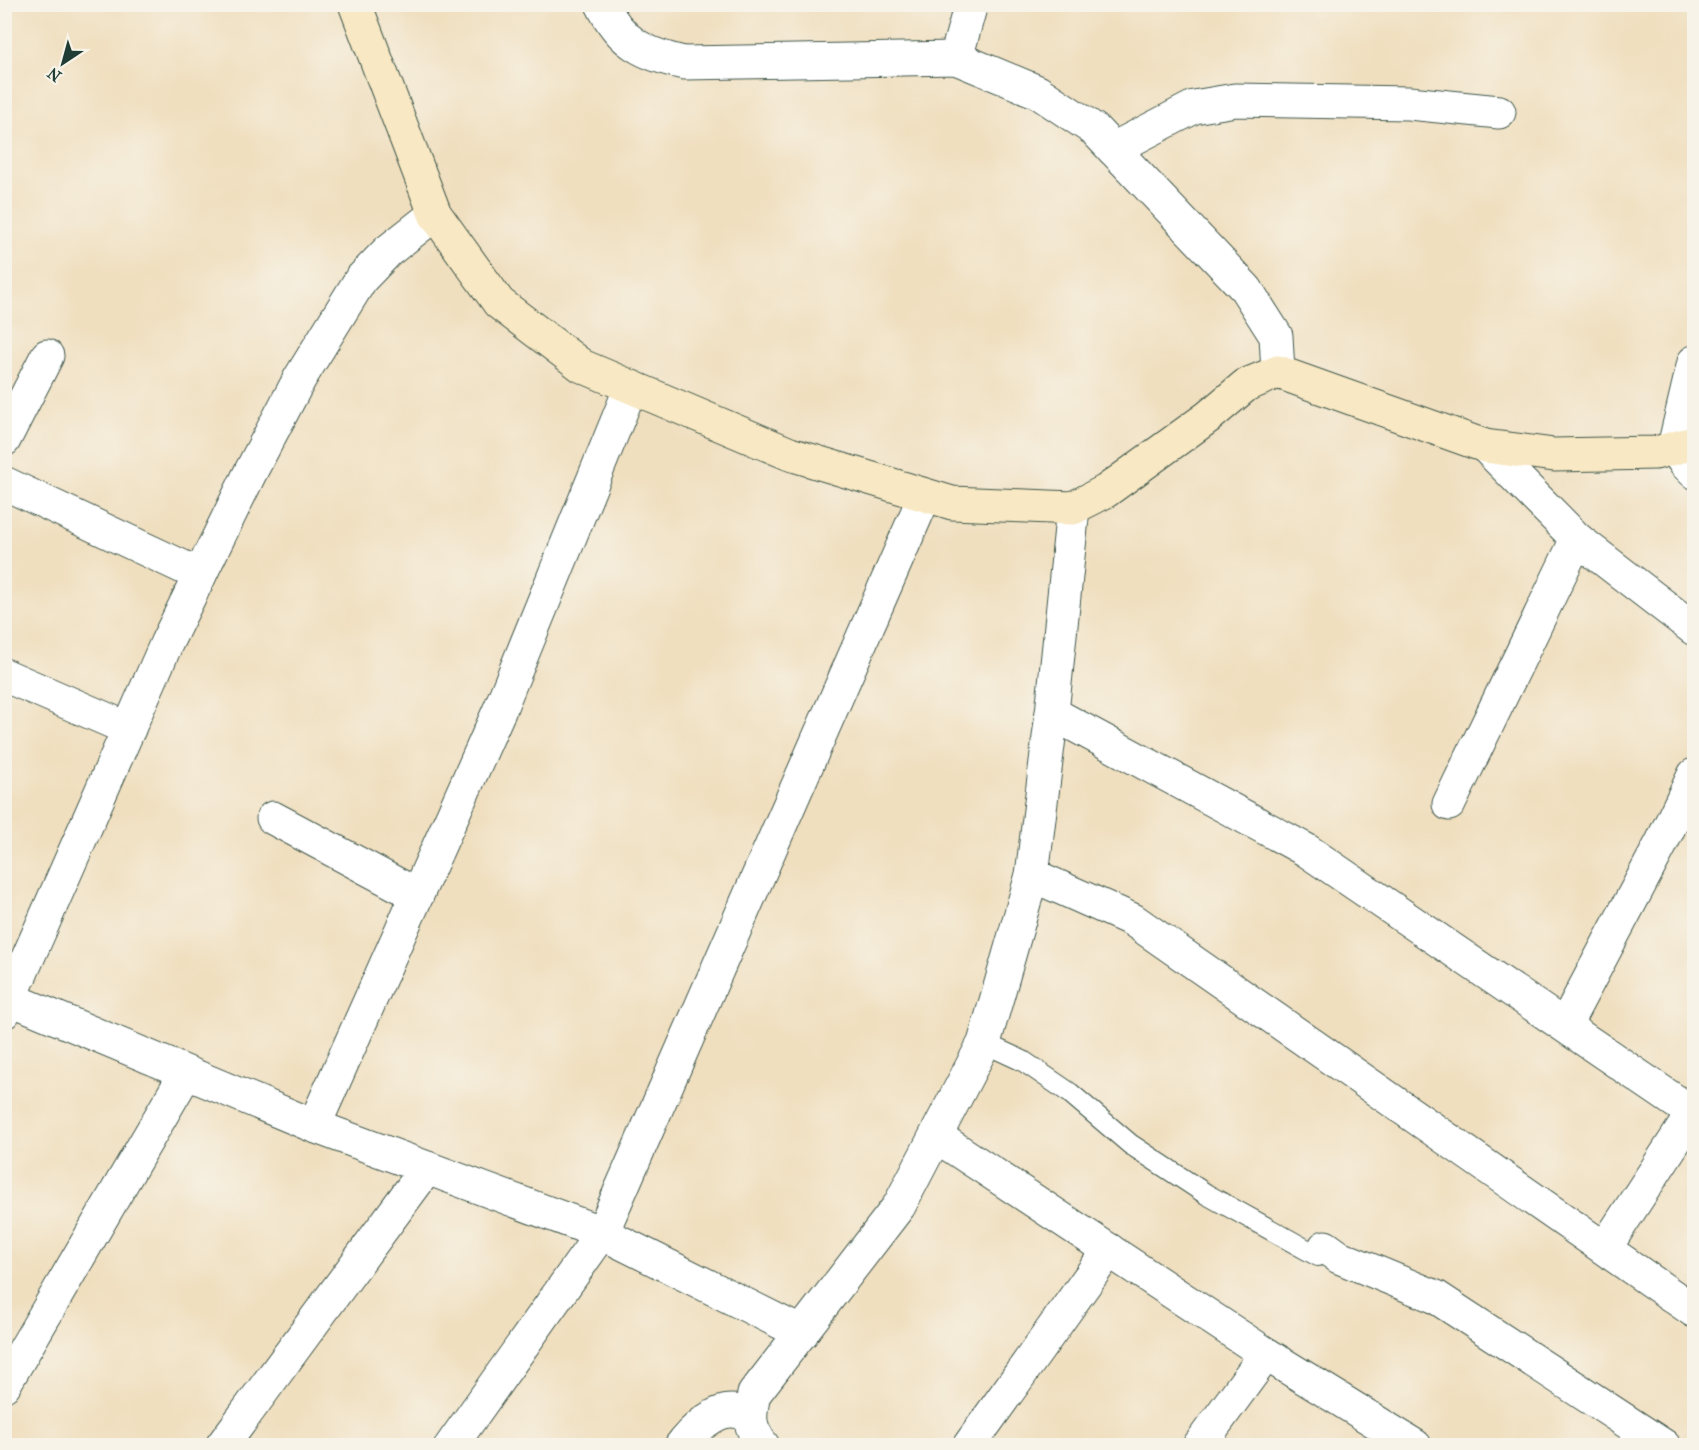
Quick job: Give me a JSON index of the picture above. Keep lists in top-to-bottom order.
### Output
{
  "north": "bottom left"
}
